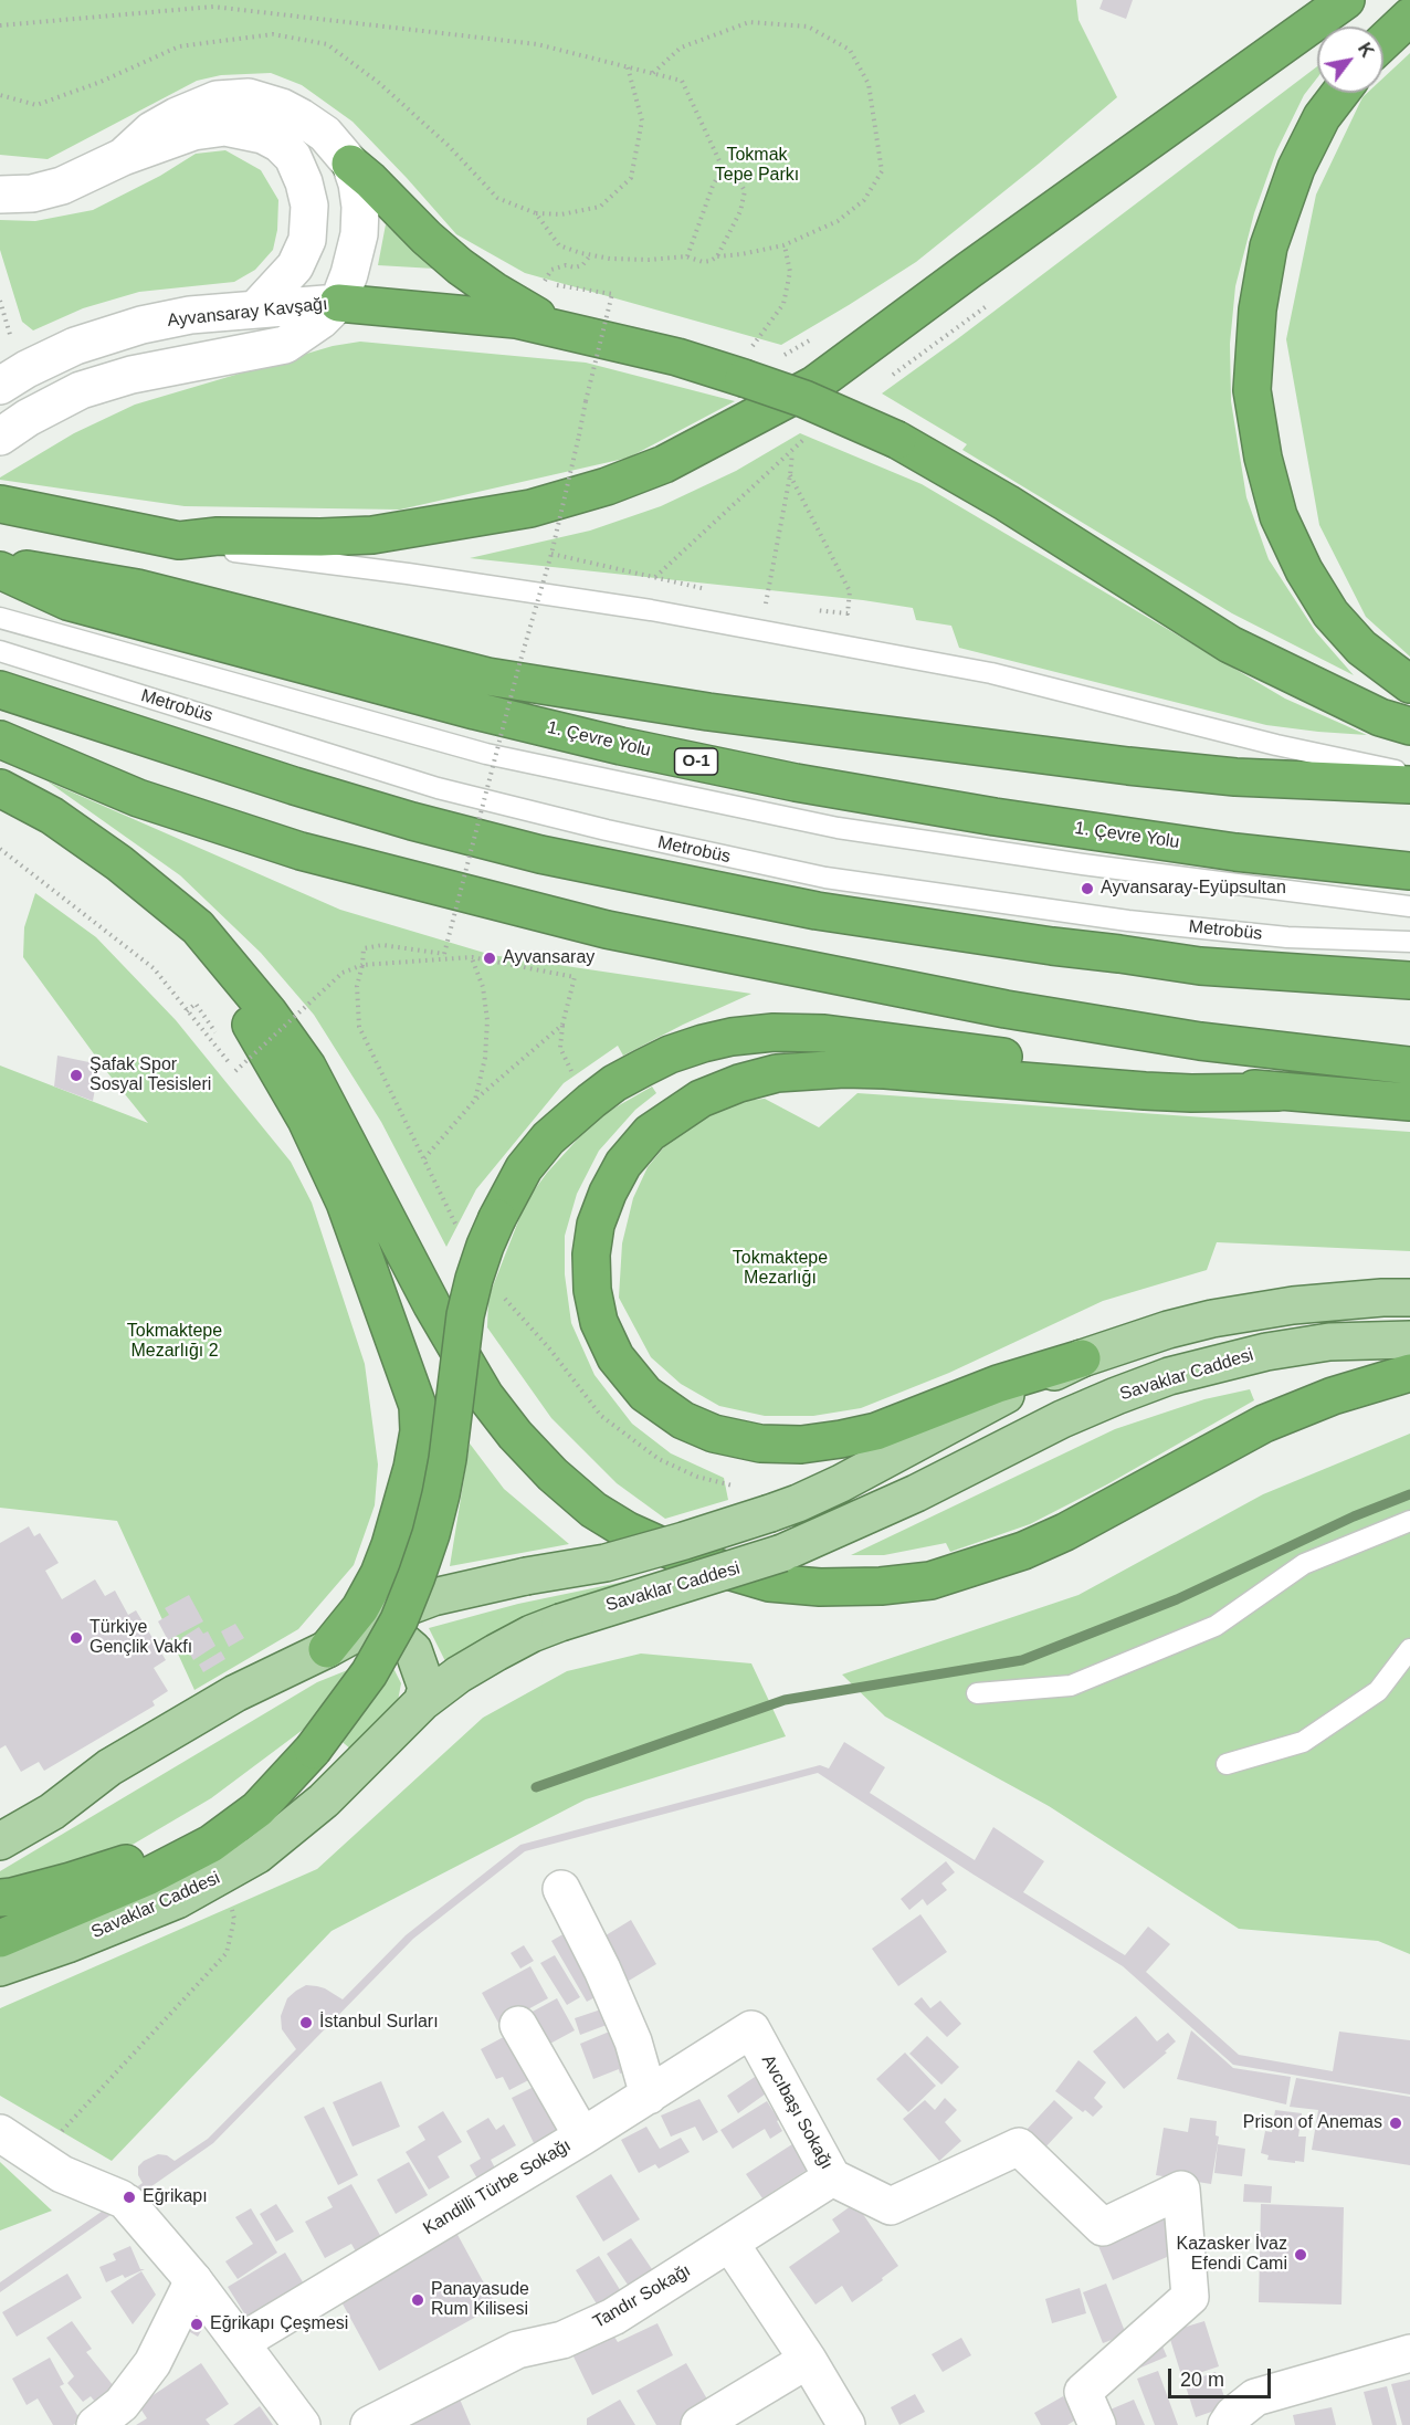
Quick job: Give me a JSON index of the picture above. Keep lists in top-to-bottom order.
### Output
{
  "streets": {
    "highway": ["1. Çevre Yolu", "O-1"],
    "main road": ["Savaklar Caddesi"],
    "street": [
      "Ayvansaray Kavşağı",
      "Avcıbaşı Sokağı",
      "Kandilli Türbe Sokağı",
      "Tandır Sokağı"
    ],
    "lane": ["Metrobüs"]
  },
  "crossings": [
    ["Avcıbaşı Sokağı", "Kandilli Türbe Sokağı"],
    ["Avcıbaşı Sokağı", "Tandır Sokağı"]
  ],
  "parks": ["Tokmak Tepe Parkı", "Tokmaktepe Mezarlığı", "Tokmaktepe Mezarlığı 2"],
  "places": [
    "Ayvansaray-Eyüpsultan",
    "Ayvansaray",
    "Şafak Spor Sosyal Tesisleri",
    "Türkiye Gençlik Vakfı",
    "İstanbul Surları",
    "Prison of Anemas",
    "Eğrikapı",
    "Kazasker İvaz Efendi Cami",
    "Panayasude Rum Kilisesi",
    "Eğrikapı Çeşmesi"
  ],
  "scale_bar": "20 m",
  "north": "top right"
}
